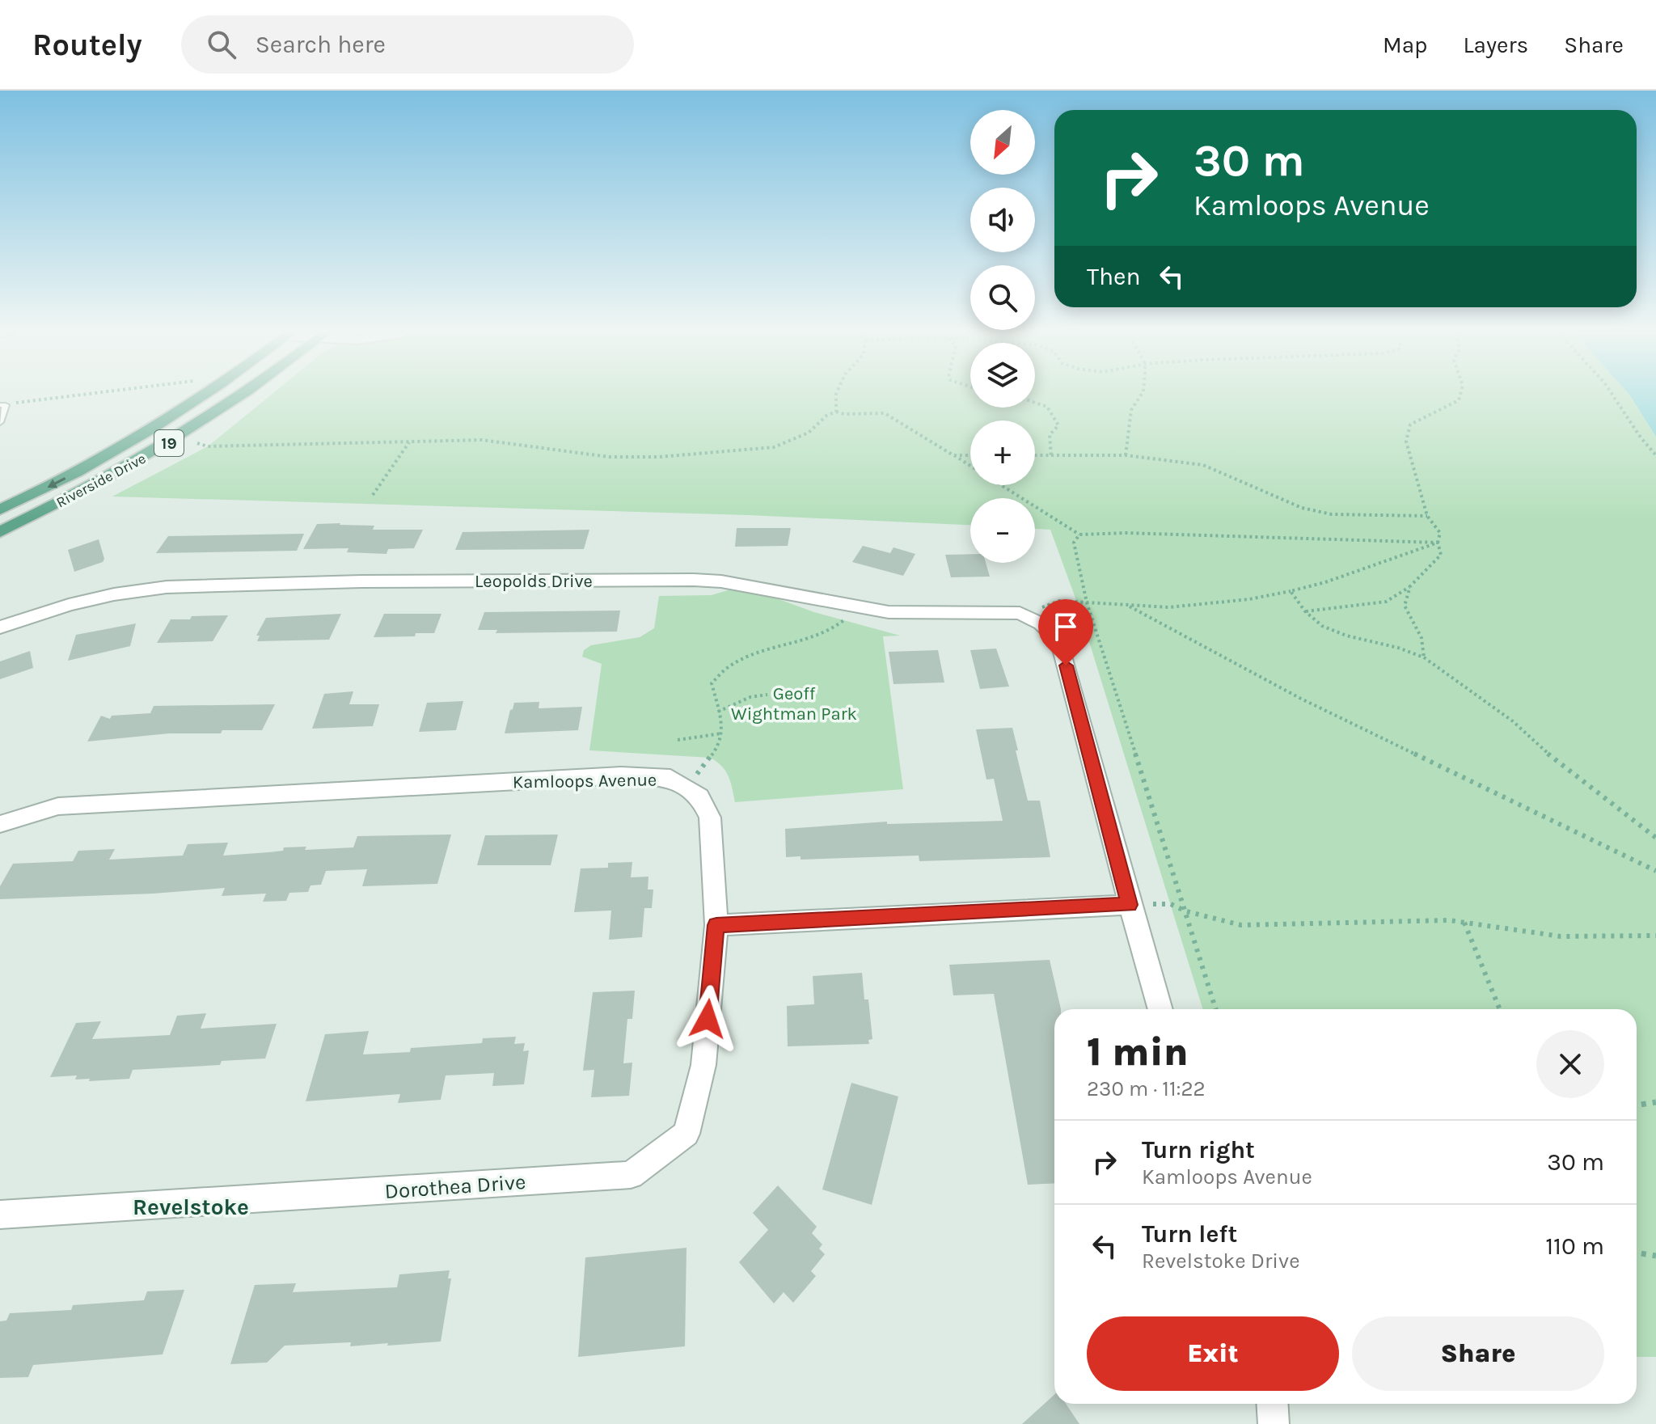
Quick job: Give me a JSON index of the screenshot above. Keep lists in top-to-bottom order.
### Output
{
  "streets": {
    "main road": ["19", "Riverside Drive"],
    "street": ["Leopolds Drive", "Kamloops Avenue", "Dorothea Drive"]
  },
  "districts": ["Revelstoke"],
  "parks": ["Geoff Wightman Park"],
  "north": "bottom left",
  "page": {
    "header": "Routely",
    "search": "Search here",
    "nav": ["Map", "Layers", "Share"],
    "map_buttons": ["+", "−"],
    "turn": ["30 m", "Kamloops Avenue"],
    "then": "Then",
    "heading": ["1 min", "230 m · 11:22"],
    "list": [
      {
        "name": "Turn right",
        "note": "Kamloops Avenue",
        "value": "30 m"
      },
      {
        "name": "Turn left",
        "note": "Revelstoke Drive",
        "value": "110 m"
      }
    ],
    "buttons": ["Exit", "Share"]
  }
}
